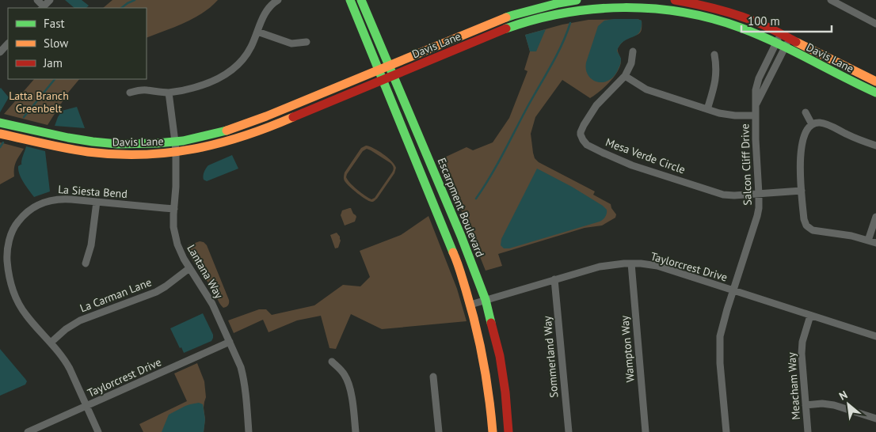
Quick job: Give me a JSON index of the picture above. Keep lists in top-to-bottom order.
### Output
{
  "streets": {
    "main road": ["Davis Lane", "Escarpment Boulevard"],
    "street": [
      "Mesa Verde Circle",
      "Salcon Cliff Drive",
      "La Siesta Bend",
      "Taylorcrest Drive",
      "Lantana Way",
      "La Carman Lane",
      "Wampton Way",
      "Sommerland Way",
      "Meacham Way"
    ]
  },
  "crossings": [
    ["Davis Lane", "Salcon Cliff Drive"],
    ["Davis Lane", "Escarpment Boulevard"],
    ["Davis Lane", "Lantana Way"],
    ["Mesa Verde Circle", "Salcon Cliff Drive"],
    ["Salcon Cliff Drive", "Taylorcrest Drive"],
    ["La Siesta Bend", "Taylorcrest Drive"],
    ["La Siesta Bend", "Lantana Way"],
    ["La Siesta Bend", "La Carman Lane"],
    ["Escarpment Boulevard", "Taylorcrest Drive"],
    ["Taylorcrest Drive", "Lantana Way"],
    ["Taylorcrest Drive", "Wampton Way"],
    ["Taylorcrest Drive", "Sommerland Way"],
    ["Taylorcrest Drive", "Meacham Way"],
    ["Lantana Way", "La Carman Lane"]
  ],
  "parks": ["Latta Branch Greenbelt"],
  "legend": ["Fast", "Slow", "Jam"],
  "scale_bar": "100 m",
  "north": "top left"
}
